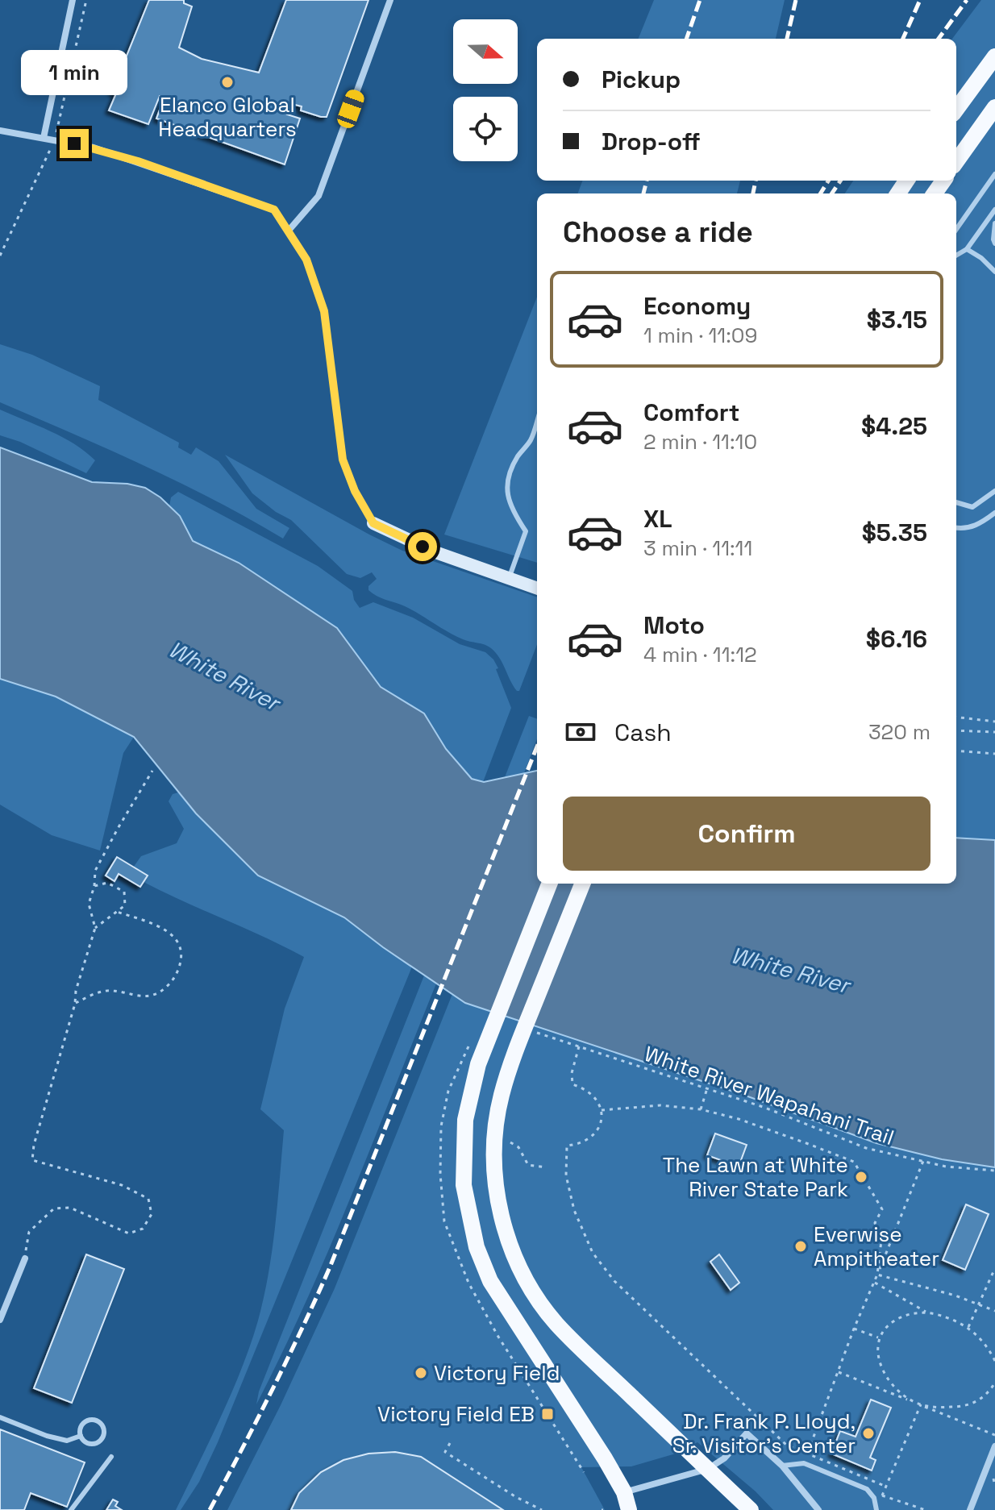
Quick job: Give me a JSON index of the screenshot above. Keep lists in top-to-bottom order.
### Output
{
  "streets": {
    "path": ["White River Wapahani Trail"]
  },
  "water": ["White River"],
  "places": {
    "other": [
      "Elanco Global Headquarters",
      "The Lawn at White River State Park",
      "Everwise Ampitheater",
      "Victory Field",
      "Dr. Frank P. Lloyd, Sr. Visitor's Center"
    ],
    "transit": ["Victory Field EB"]
  },
  "north": "right",
  "page": {
    "banner": ["Pickup", "Drop-off"],
    "bubble": "1 min",
    "heading": "Choose a ride",
    "list": [
      {
        "name": "Economy",
        "note": "1 min · 11:09",
        "value": "$3.15"
      },
      {
        "name": "Comfort",
        "note": "2 min · 11:10",
        "value": "$4.25"
      },
      {
        "name": "XL",
        "note": "3 min · 11:11",
        "value": "$5.35"
      },
      {
        "name": "Moto",
        "note": "4 min · 11:12",
        "value": "$6.16"
      }
    ],
    "pay": ["Cash", "320 m"],
    "buttons": "Confirm"
  }
}
